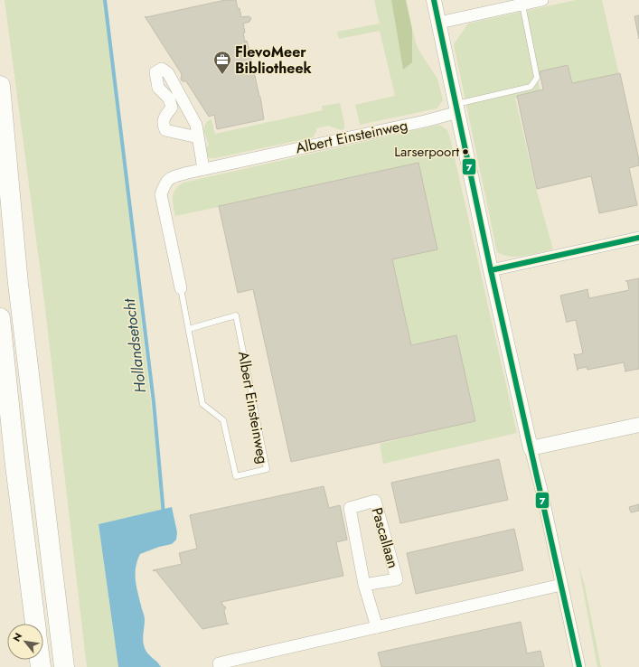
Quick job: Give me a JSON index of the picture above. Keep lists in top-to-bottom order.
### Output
{
  "streets": {
    "street": ["Albert Einsteinweg", "Pascallaan"]
  },
  "water": ["Hollandsetocht"],
  "places": {
    "office": ["FlevoMeer Bibliotheek"],
    "other": ["Larserpoort"]
  },
  "lines": ["transit line 7"],
  "north": "top left"
}
